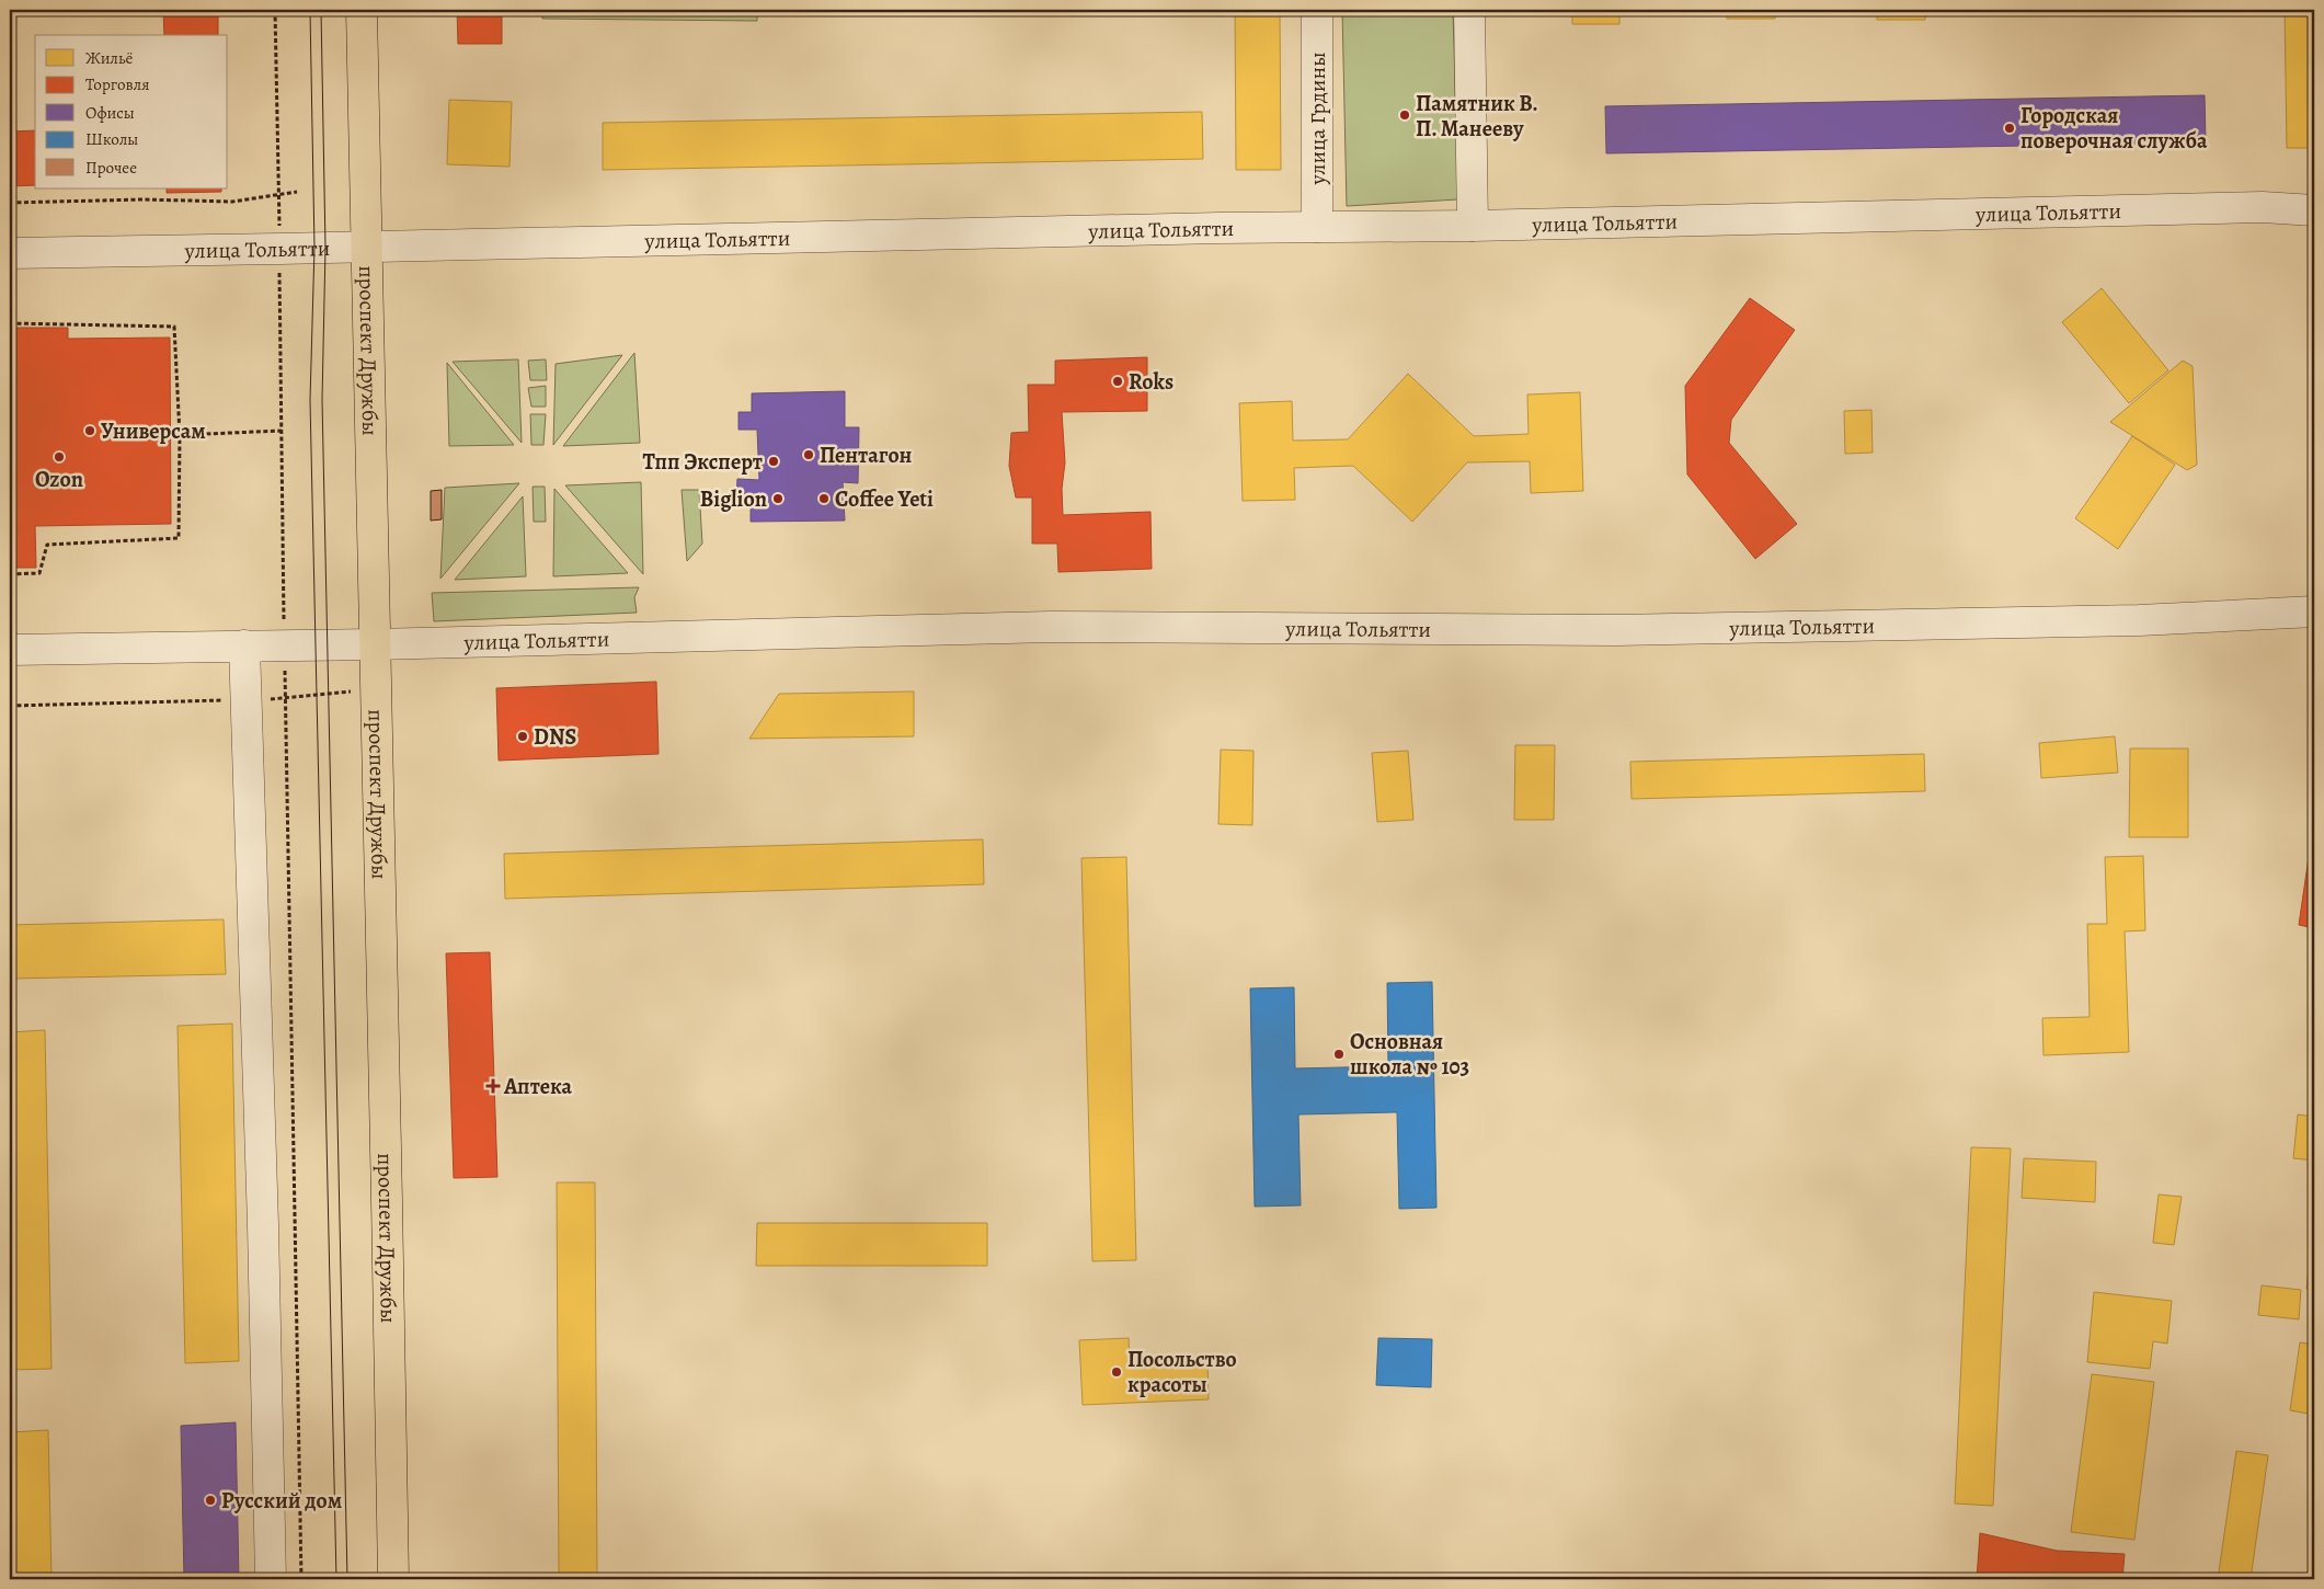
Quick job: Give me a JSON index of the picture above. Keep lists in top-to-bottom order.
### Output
{
  "streets": {
    "main road": ["проспект Дружбы"],
    "street": ["улица Грдины", "улица Тольятти"]
  },
  "crossings": [
    ["улица Грдины", "улица Тольятти"],
    ["улица Тольятти", "проспект Дружбы"]
  ],
  "places": {
    "other": [
      "Памятник В. П. Манееву",
      "Городская поверочная служба",
      "Roks",
      "Универсам",
      "Пентагон",
      "Ozon",
      "Тпп Эксперт",
      "Biglion",
      "Coffee Yeti",
      "DNS",
      "Основная школа № 103",
      "Посольство красоты",
      "Русский дом"
    ],
    "health": ["Аптека"]
  },
  "legend": [
    "Жильё",
    "Торговля",
    "Офисы",
    "Школы",
    "Прочее"
  ]
}
